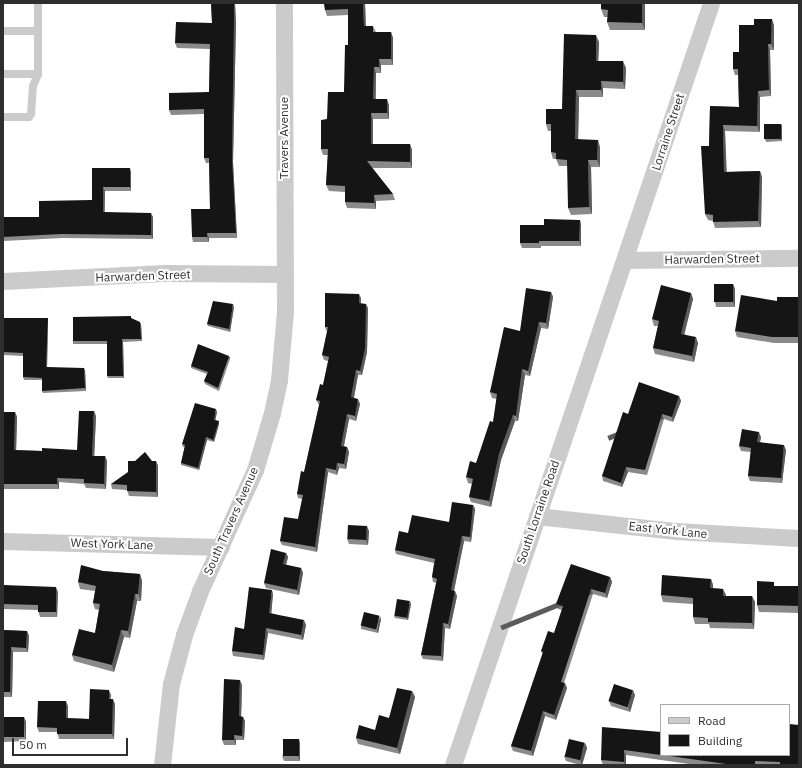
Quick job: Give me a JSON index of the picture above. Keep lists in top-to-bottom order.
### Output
{
  "streets": {
    "street": [
      "Lorraine Street",
      "Travers Avenue",
      "Harwarden Street",
      "South Lorraine Road",
      "South Travers Avenue",
      "East York Lane",
      "West York Lane"
    ]
  },
  "crossings": [
    ["Lorraine Street", "Harwarden Street"],
    ["Lorraine Street", "South Lorraine Road"],
    ["Travers Avenue", "Harwarden Street"],
    ["Travers Avenue", "South Travers Avenue"],
    ["Harwarden Street", "South Lorraine Road"],
    ["Harwarden Street", "South Travers Avenue"],
    ["South Lorraine Road", "East York Lane"],
    ["South Travers Avenue", "West York Lane"]
  ],
  "legend": ["Road", "Building"],
  "scale_bar": "50 m"
}
